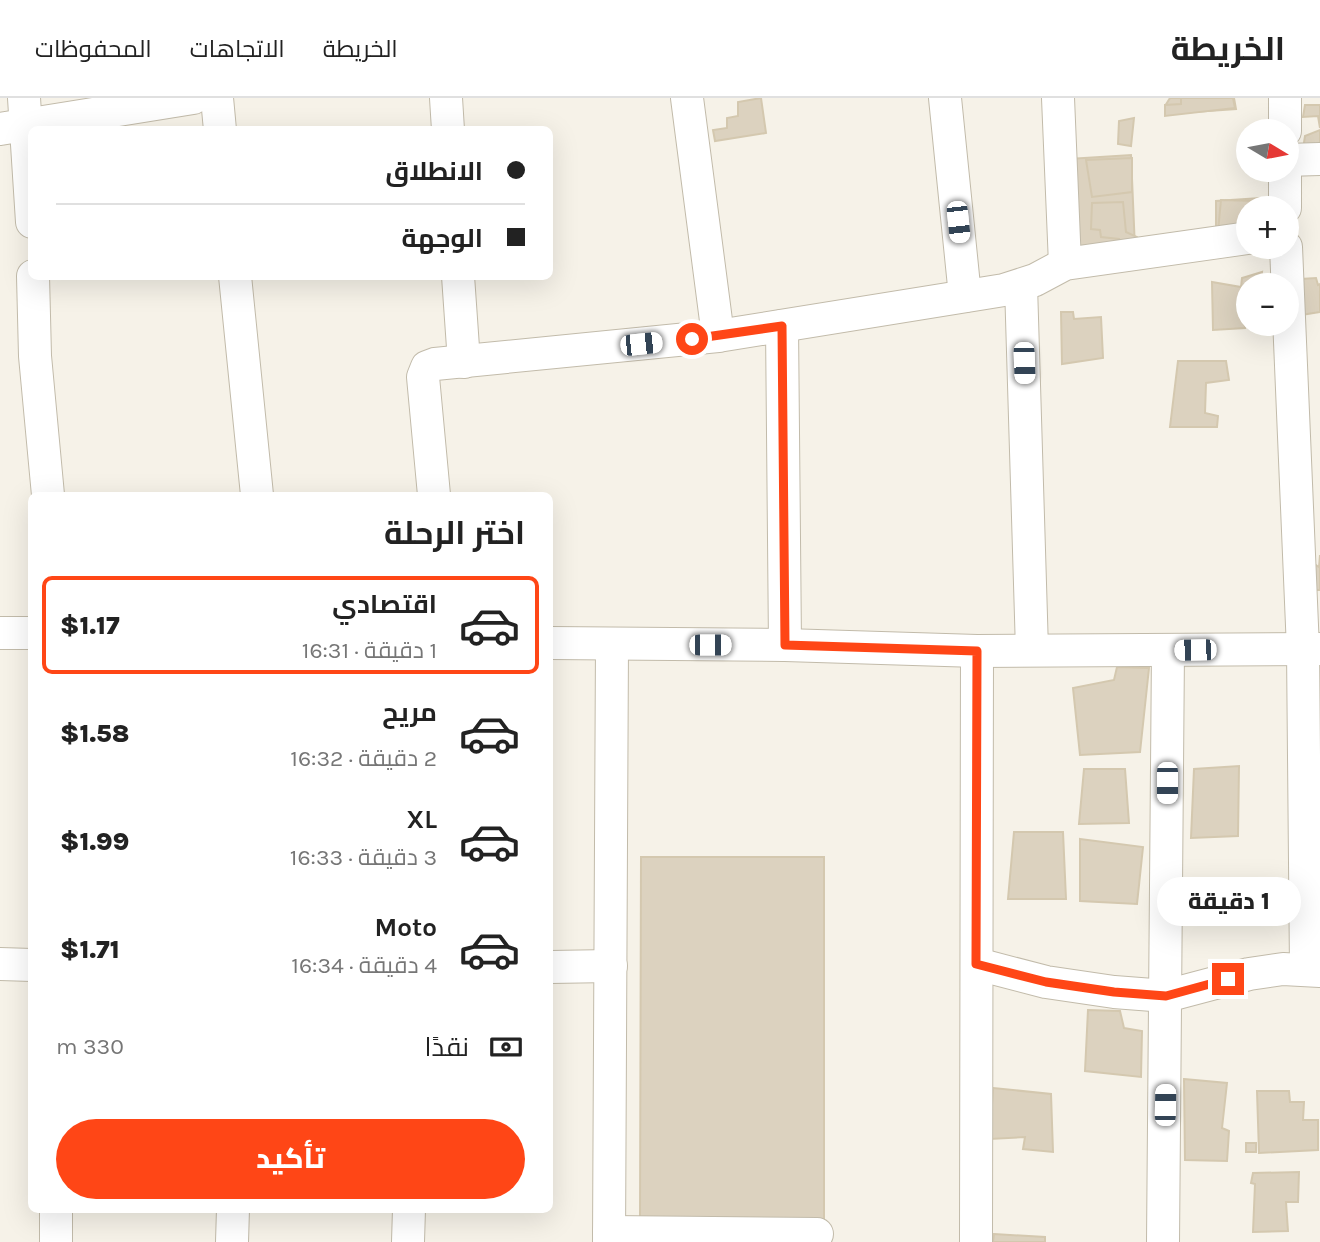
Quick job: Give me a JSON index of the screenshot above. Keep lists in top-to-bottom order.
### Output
{
  "north": "right",
  "page": {
    "header": "الخريطة",
    "nav": ["الخريطة", "الاتجاهات", "المحفوظات"],
    "map_buttons": ["+", "−"],
    "banner": ["الانطلاق", "الوجهة"],
    "heading": "اختر الرحلة",
    "list": [
      {
        "name": "اقتصادي",
        "note": "1 دقيقة · 16:31",
        "value": "$1.17"
      },
      {
        "name": "مريح",
        "note": "2 دقيقة · 16:32",
        "value": "$1.58"
      },
      {
        "name": "XL",
        "note": "3 دقيقة · 16:33",
        "value": "$1.99"
      },
      {
        "name": "Moto",
        "note": "4 دقيقة · 16:34",
        "value": "$1.71"
      }
    ],
    "bubble": "1 دقيقة",
    "pay": ["نقدًا", "330 m"],
    "buttons": "تأكيد"
  }
}
